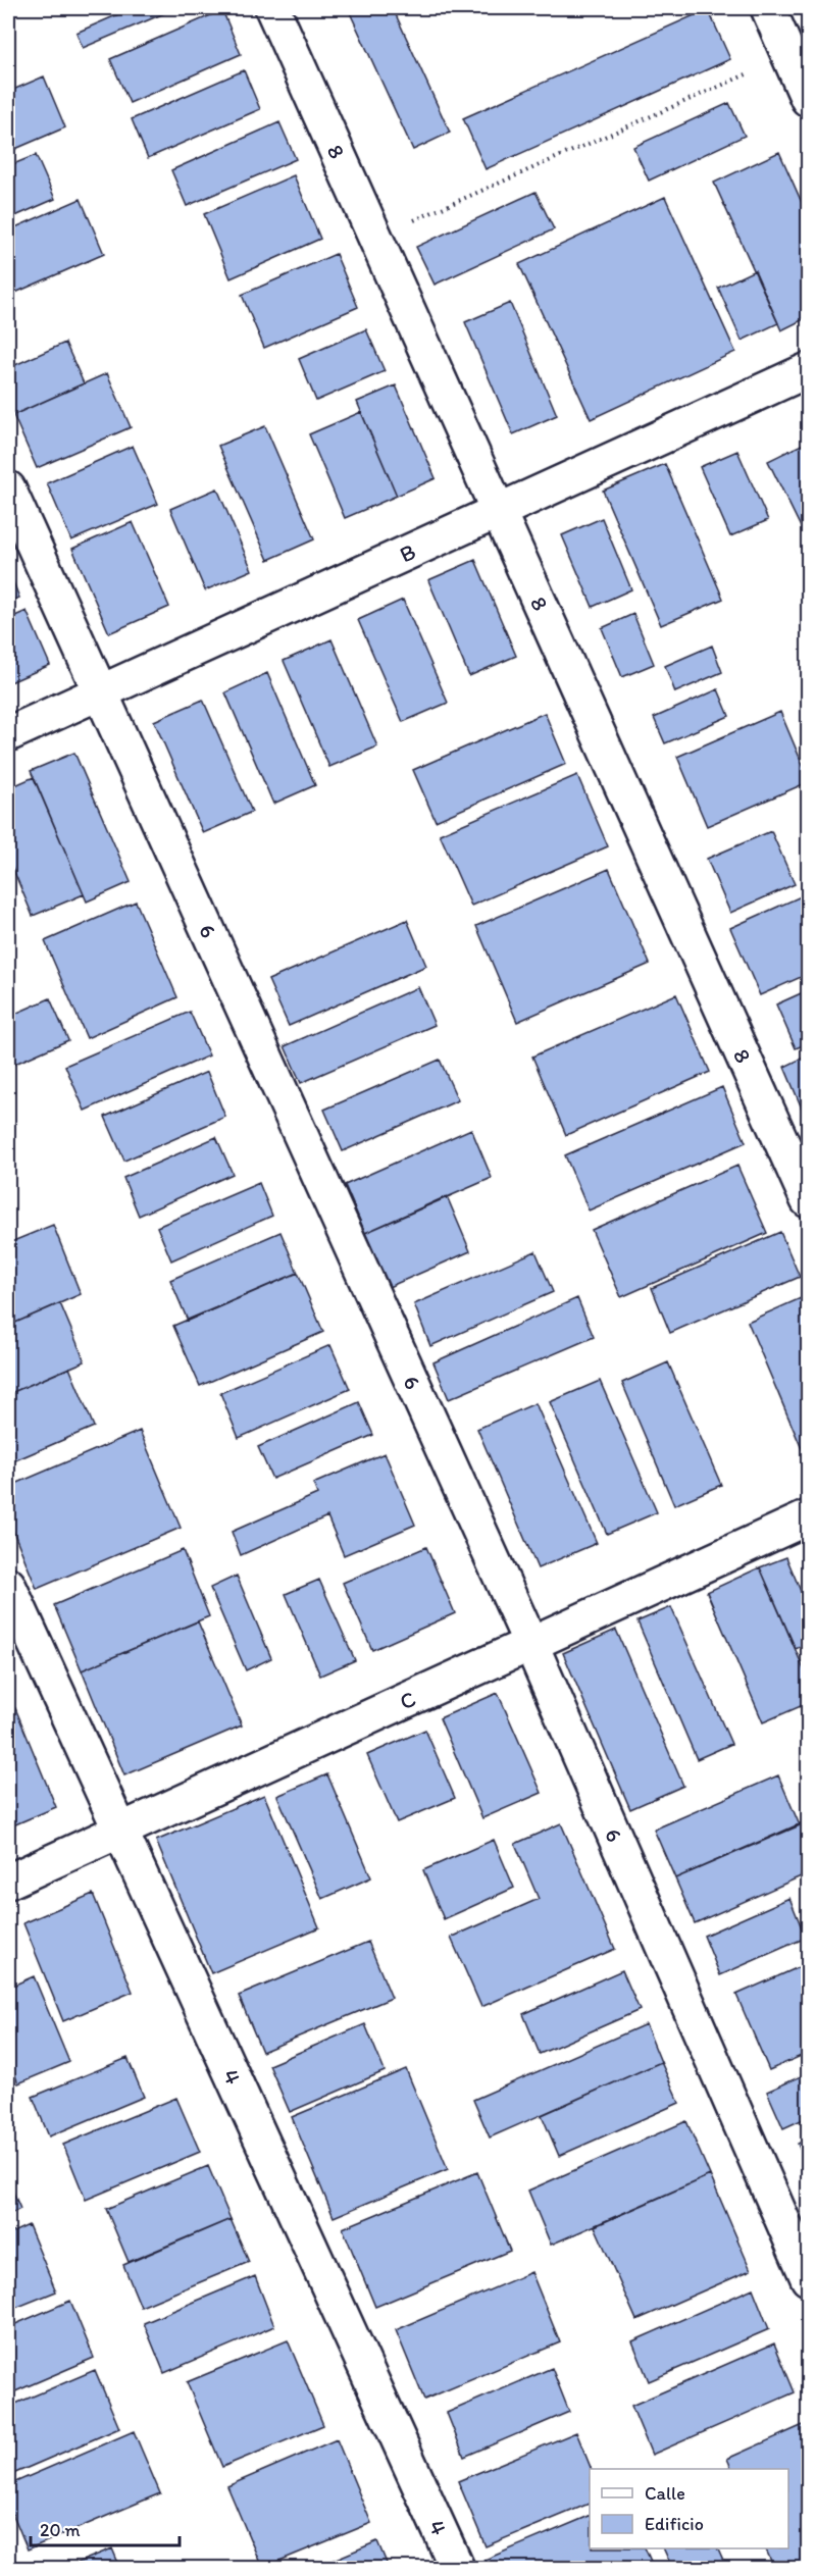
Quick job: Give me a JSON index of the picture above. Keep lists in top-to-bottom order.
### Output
{
  "streets": {
    "street": [
      "8",
      "B",
      "6",
      "C",
      "4"
    ]
  },
  "crossings": [
    ["8", "B"],
    ["B", "6"],
    ["6", "C"],
    ["C", "4"]
  ],
  "legend": ["Calle", "Edificio"],
  "scale_bar": "20 m"
}
